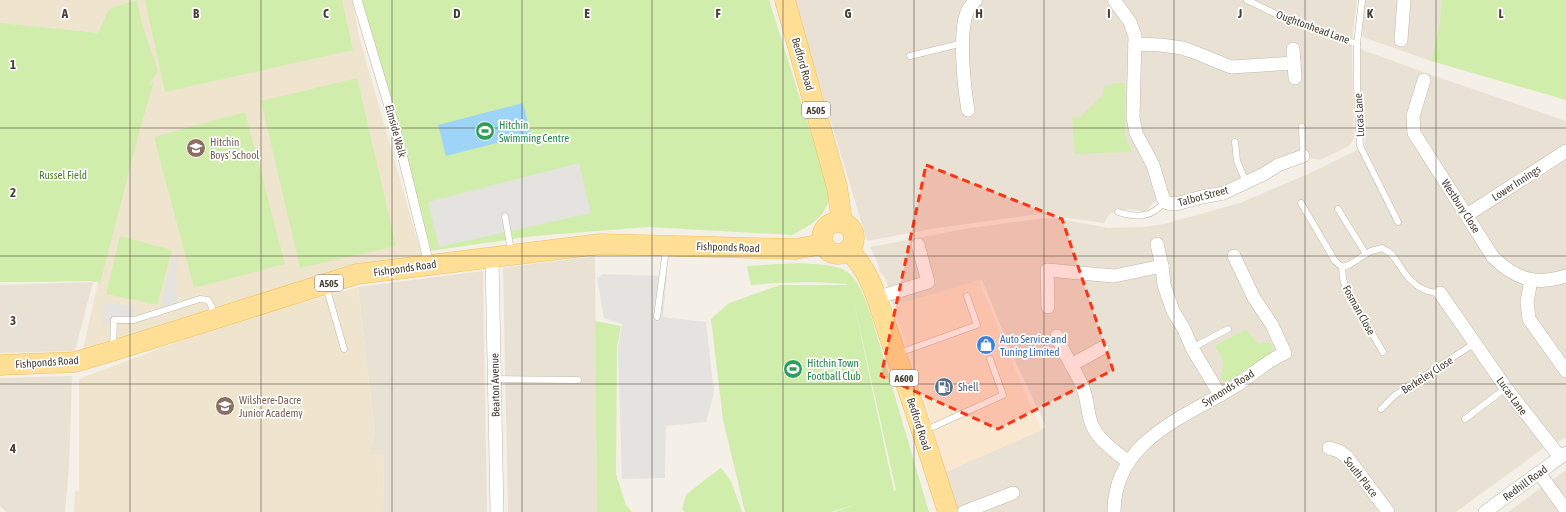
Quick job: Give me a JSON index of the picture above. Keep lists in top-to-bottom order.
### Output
{
  "streets": {
    "main road": [
      "Bedford Road",
      "A505",
      "Fishponds Road",
      "A600"
    ],
    "street": [
      "Lucas Lane",
      "Elmside Walk",
      "Lower Innings",
      "Talbot Street",
      "Westbury Close",
      "Bearton Avenue",
      "Symonds Road",
      "South Place",
      "Redhill Road"
    ],
    "lane": ["Oughtonhead Lane", "Fosman Close", "Berkeley Close"]
  },
  "crossings": [
    ["Oughtonhead Lane", "Lucas Lane"],
    ["Bedford Road", "Fishponds Road"],
    ["Lucas Lane", "Berkeley Close"],
    ["Lucas Lane", "Redhill Road"],
    ["Elmside Walk", "Fishponds Road"],
    ["Lower Innings", "Westbury Close"],
    ["Fishponds Road", "Bearton Avenue"]
  ],
  "parks": ["Russel Field"],
  "places": {
    "sports": ["Hitchin Swimming Centre", "Hitchin Town Football Club"],
    "school or university": ["Hitchin Boys' School", "Wilshere-Dacre Junior Academy"],
    "shop": ["Auto Service and Tuning Limited"],
    "fuel station": ["Shell"]
  },
  "grid": {
    "columns": [
      "A",
      "B",
      "C",
      "D",
      "E",
      "F",
      "G",
      "H",
      "I",
      "J",
      "K",
      "L"
    ],
    "rows": [
      "1",
      "2",
      "3",
      "4"
    ]
  }
}
